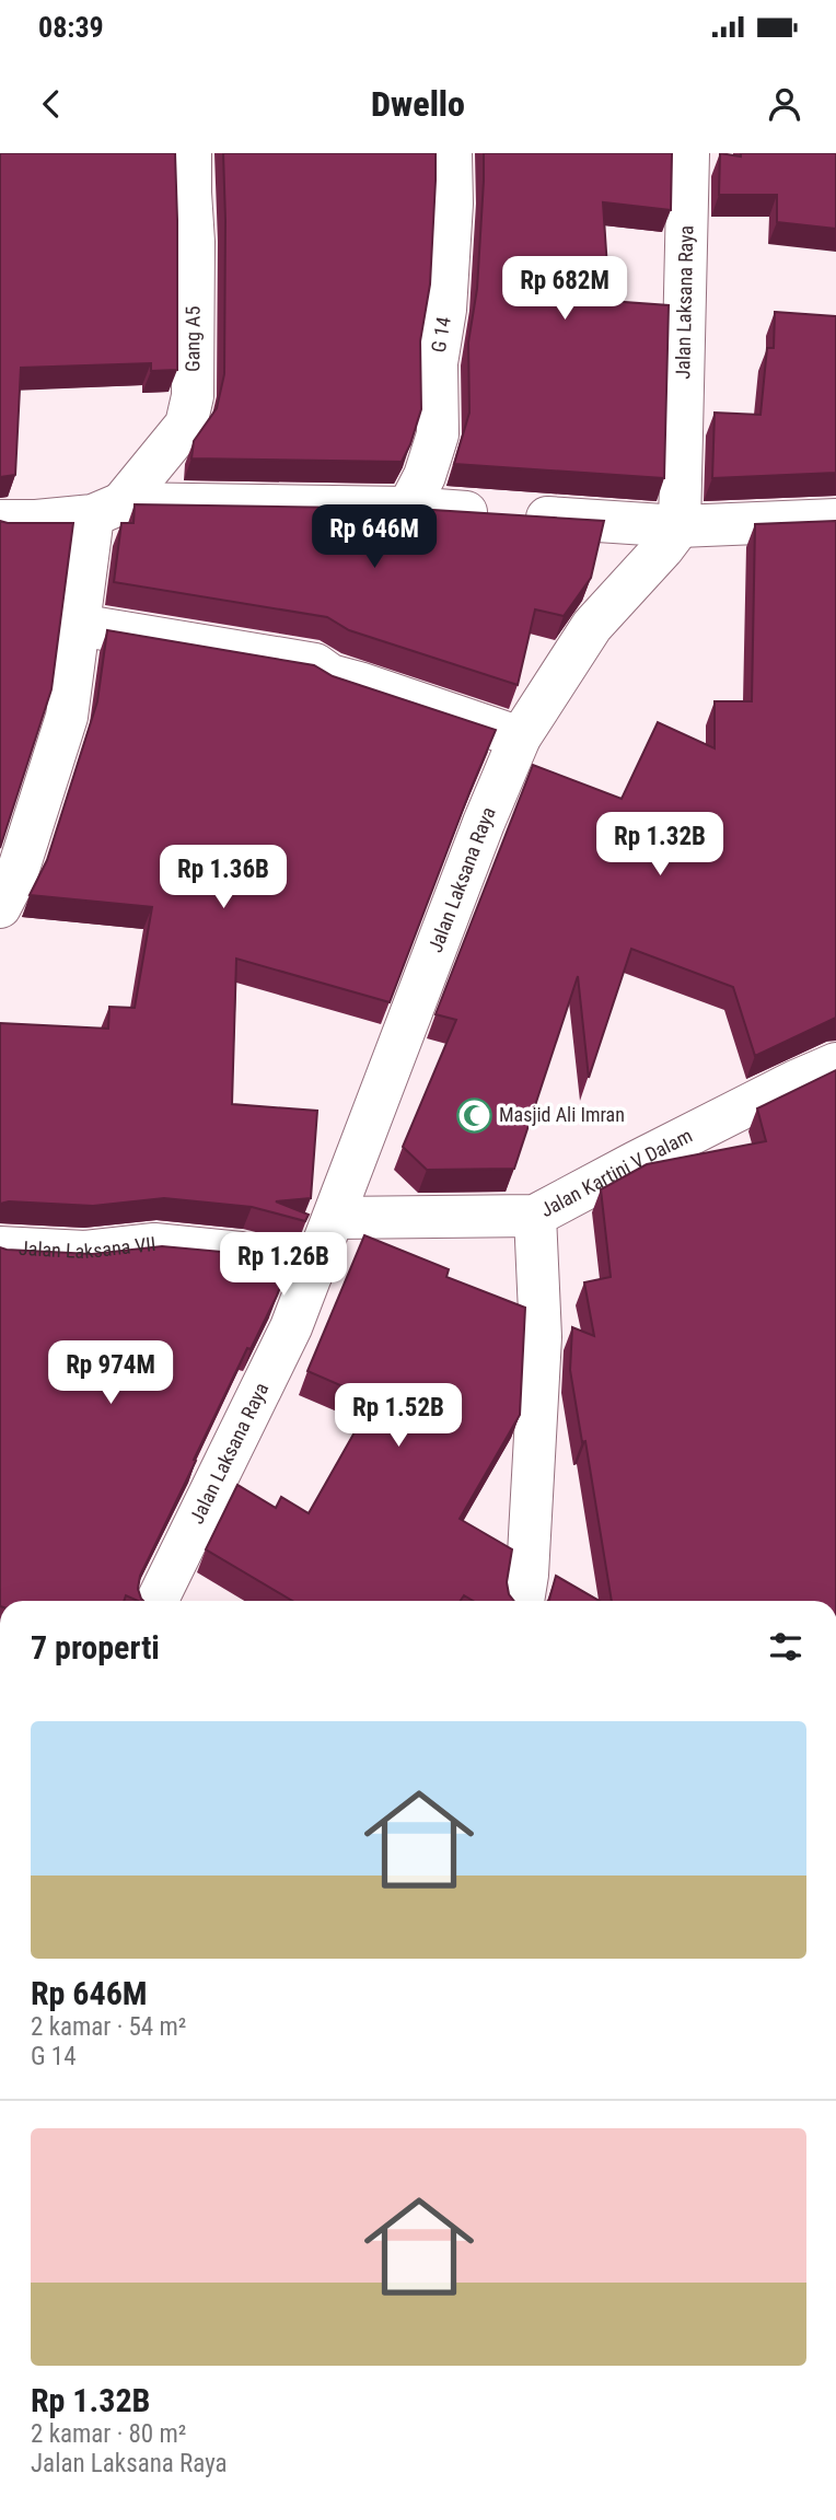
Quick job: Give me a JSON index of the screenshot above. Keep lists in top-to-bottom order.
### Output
{
  "streets": {
    "street": [
      "Jalan Laksana Raya",
      "G 14",
      "Gang A5",
      "Jalan Kartini V Dalam",
      "Jalan Laksana VII"
    ]
  },
  "crossings": [
    ["Jalan Laksana Raya", "Jalan Kartini V Dalam"],
    ["Jalan Laksana Raya", "Jalan Laksana VII"]
  ],
  "places": {
    "mosque": ["Masjid Ali Imran"]
  },
  "page": {
    "status": "08:39",
    "header": "Dwello",
    "price": [
      "Rp 682M",
      "Rp 646M",
      "Rp 1.32B",
      "Rp 1.36B",
      "Rp 1.26B",
      "Rp 974M",
      "Rp 1.52B"
    ],
    "heading": "7 properti",
    "list": [
      {
        "name": "Rp 646M",
        "note": "2 kamar · 54 m² · G 14"
      },
      {
        "name": "Rp 1.32B",
        "note": "2 kamar · 80 m² · Jalan Laksana Raya"
      }
    ]
  }
}
